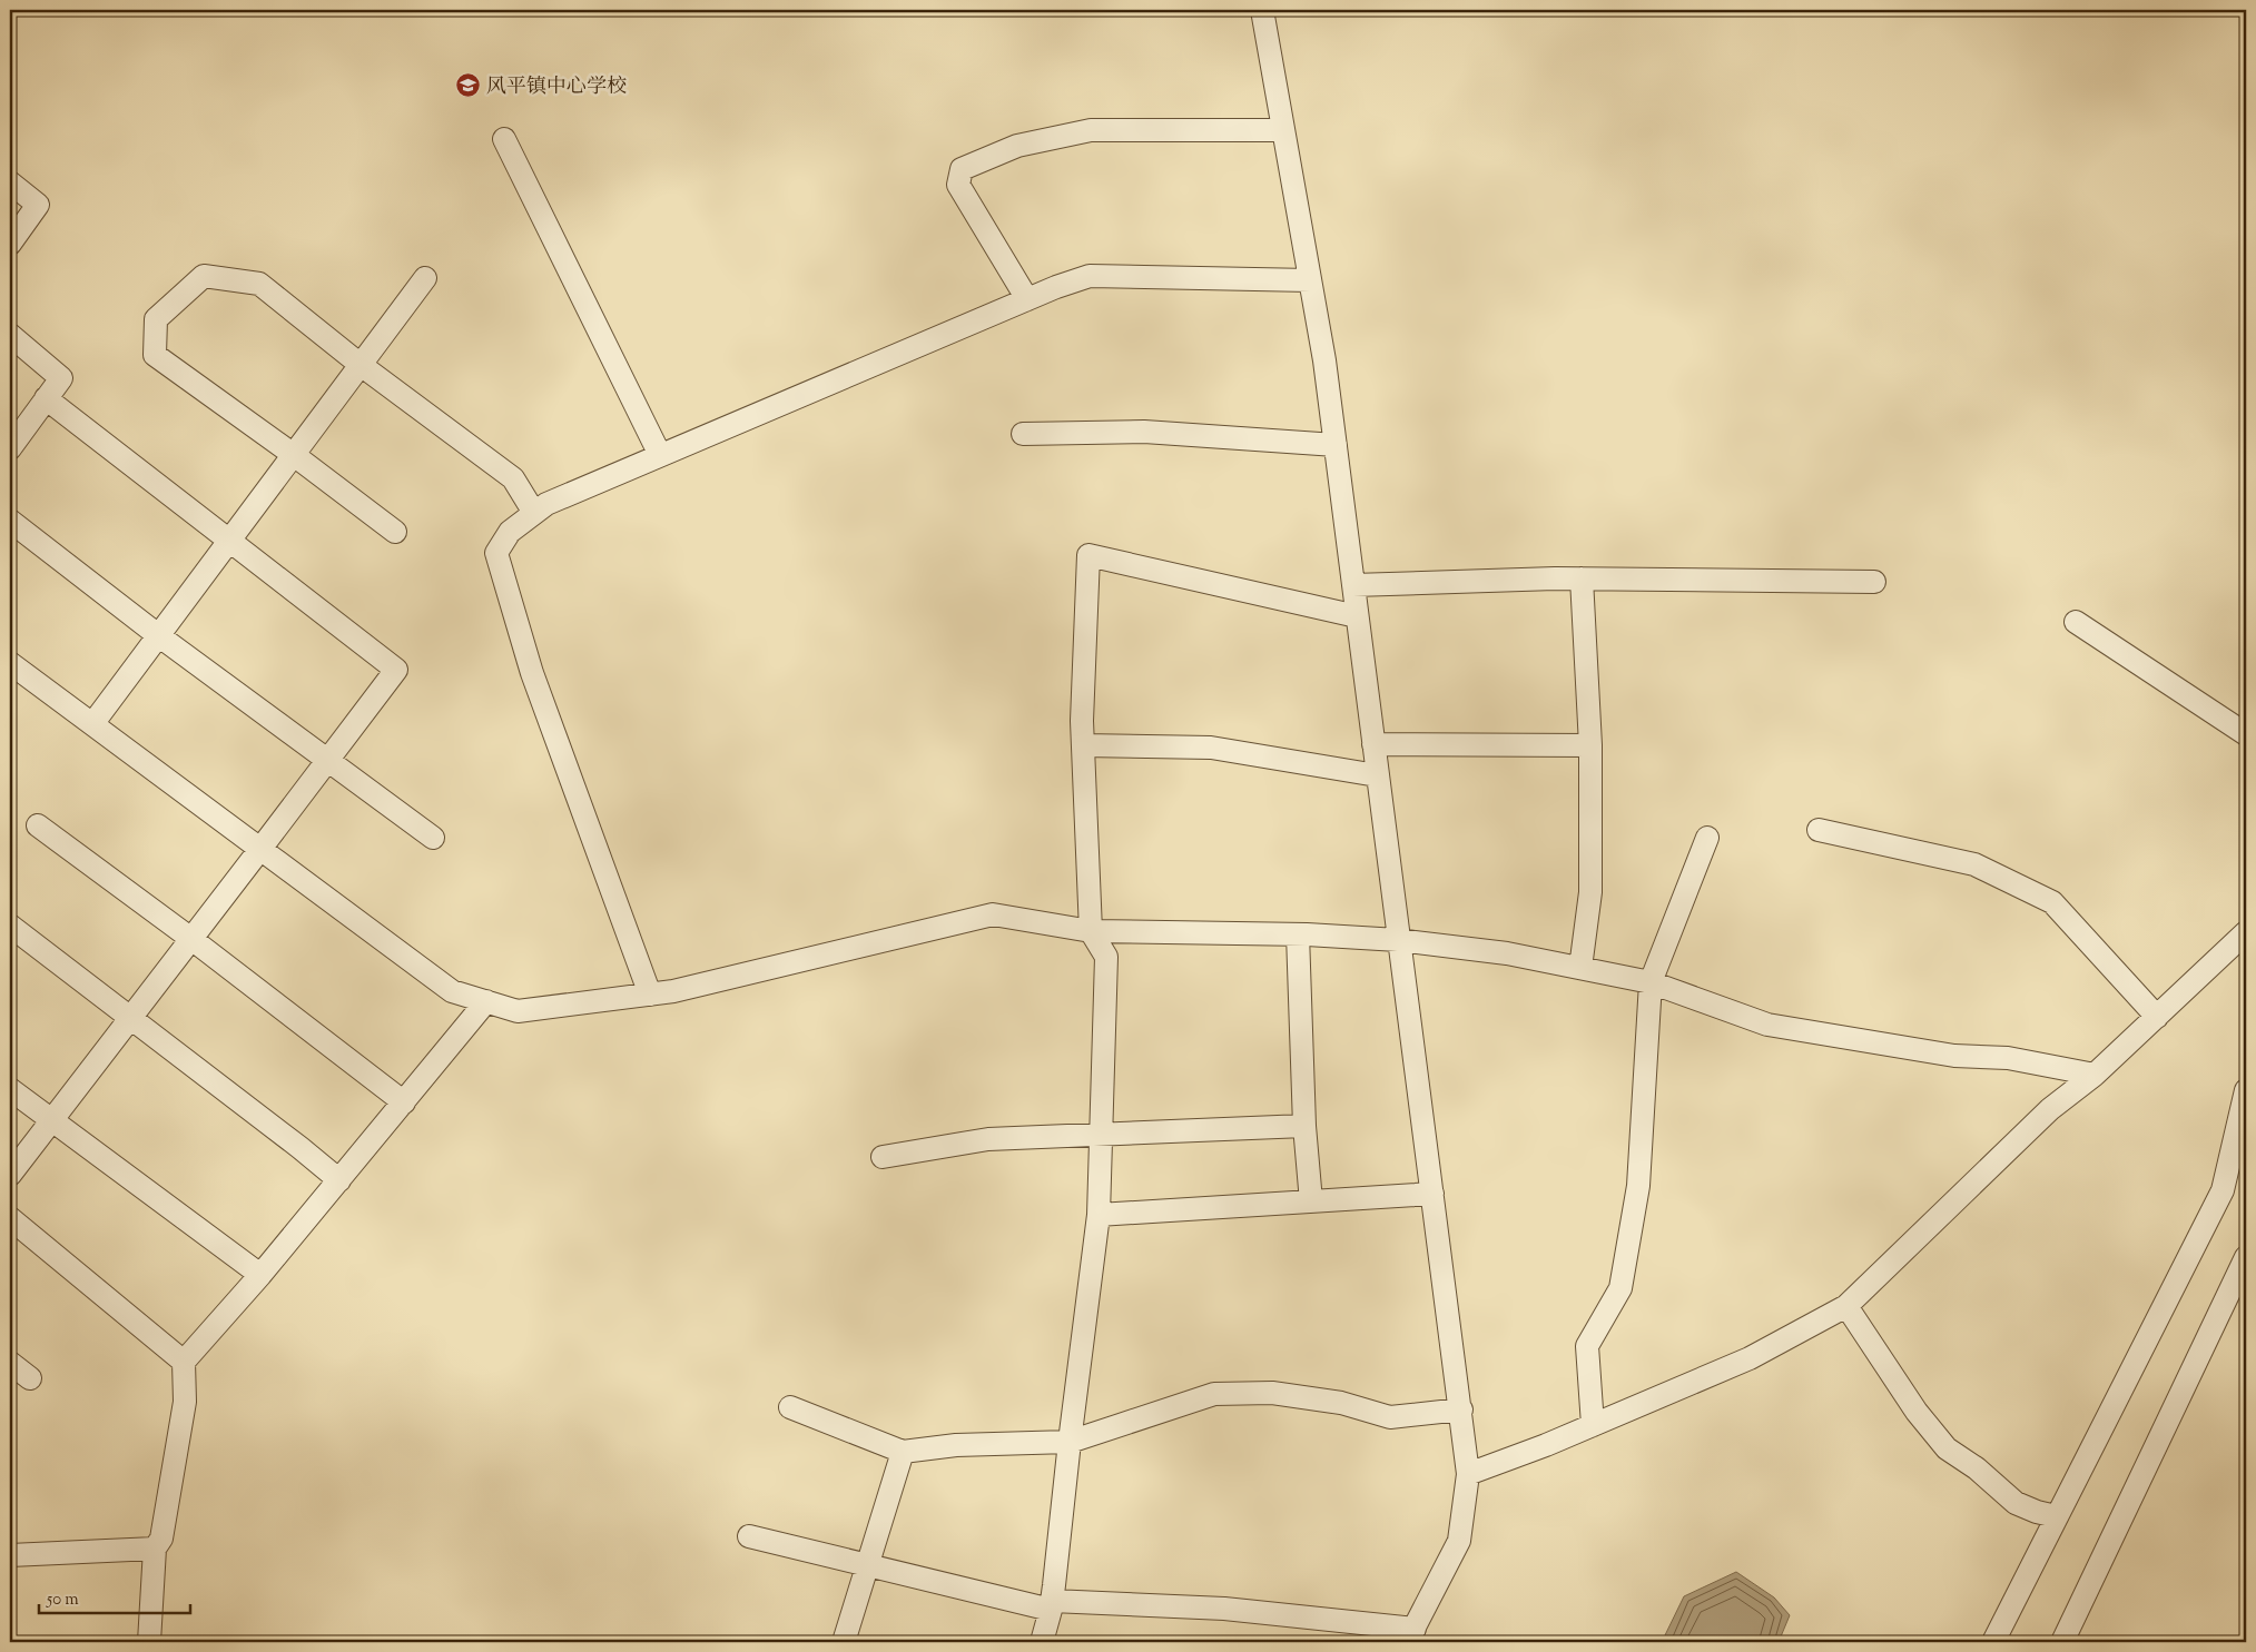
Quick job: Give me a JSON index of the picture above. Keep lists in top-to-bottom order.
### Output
{
  "places": {
    "school or university": ["风平镇中心学校"]
  },
  "scale_bar": "50 m"
}
